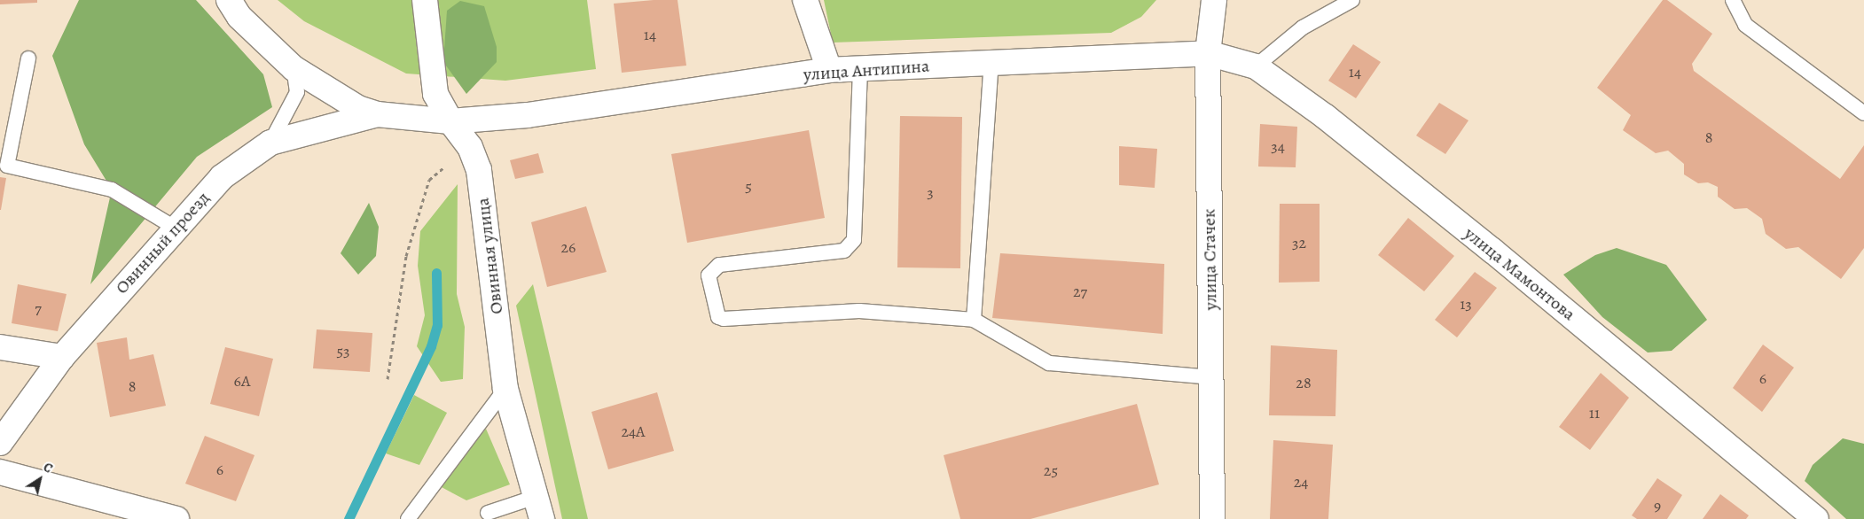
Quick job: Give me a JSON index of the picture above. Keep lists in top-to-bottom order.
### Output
{
  "streets": {
    "street": [
      "улица Антипина",
      "Овинный проезд",
      "Овинная улица",
      "улица Стачек",
      "улица Мамонтова"
    ]
  },
  "crossings": [
    ["улица Антипина", "Овинный проезд"],
    ["улица Антипина", "Овинная улица"],
    ["улица Антипина", "улица Стачек"],
    ["улица Антипина", "улица Мамонтова"],
    ["улица Стачек", "улица Мамонтова"]
  ],
  "house_numbers": [
    "14",
    "14",
    "8",
    "34",
    "5",
    "3",
    "32",
    "26",
    "27",
    "13",
    "7",
    "53",
    "6",
    "6А",
    "28",
    "8",
    "11",
    "24А",
    "6",
    "25",
    "24",
    "9"
  ],
  "north": "top right"
}
